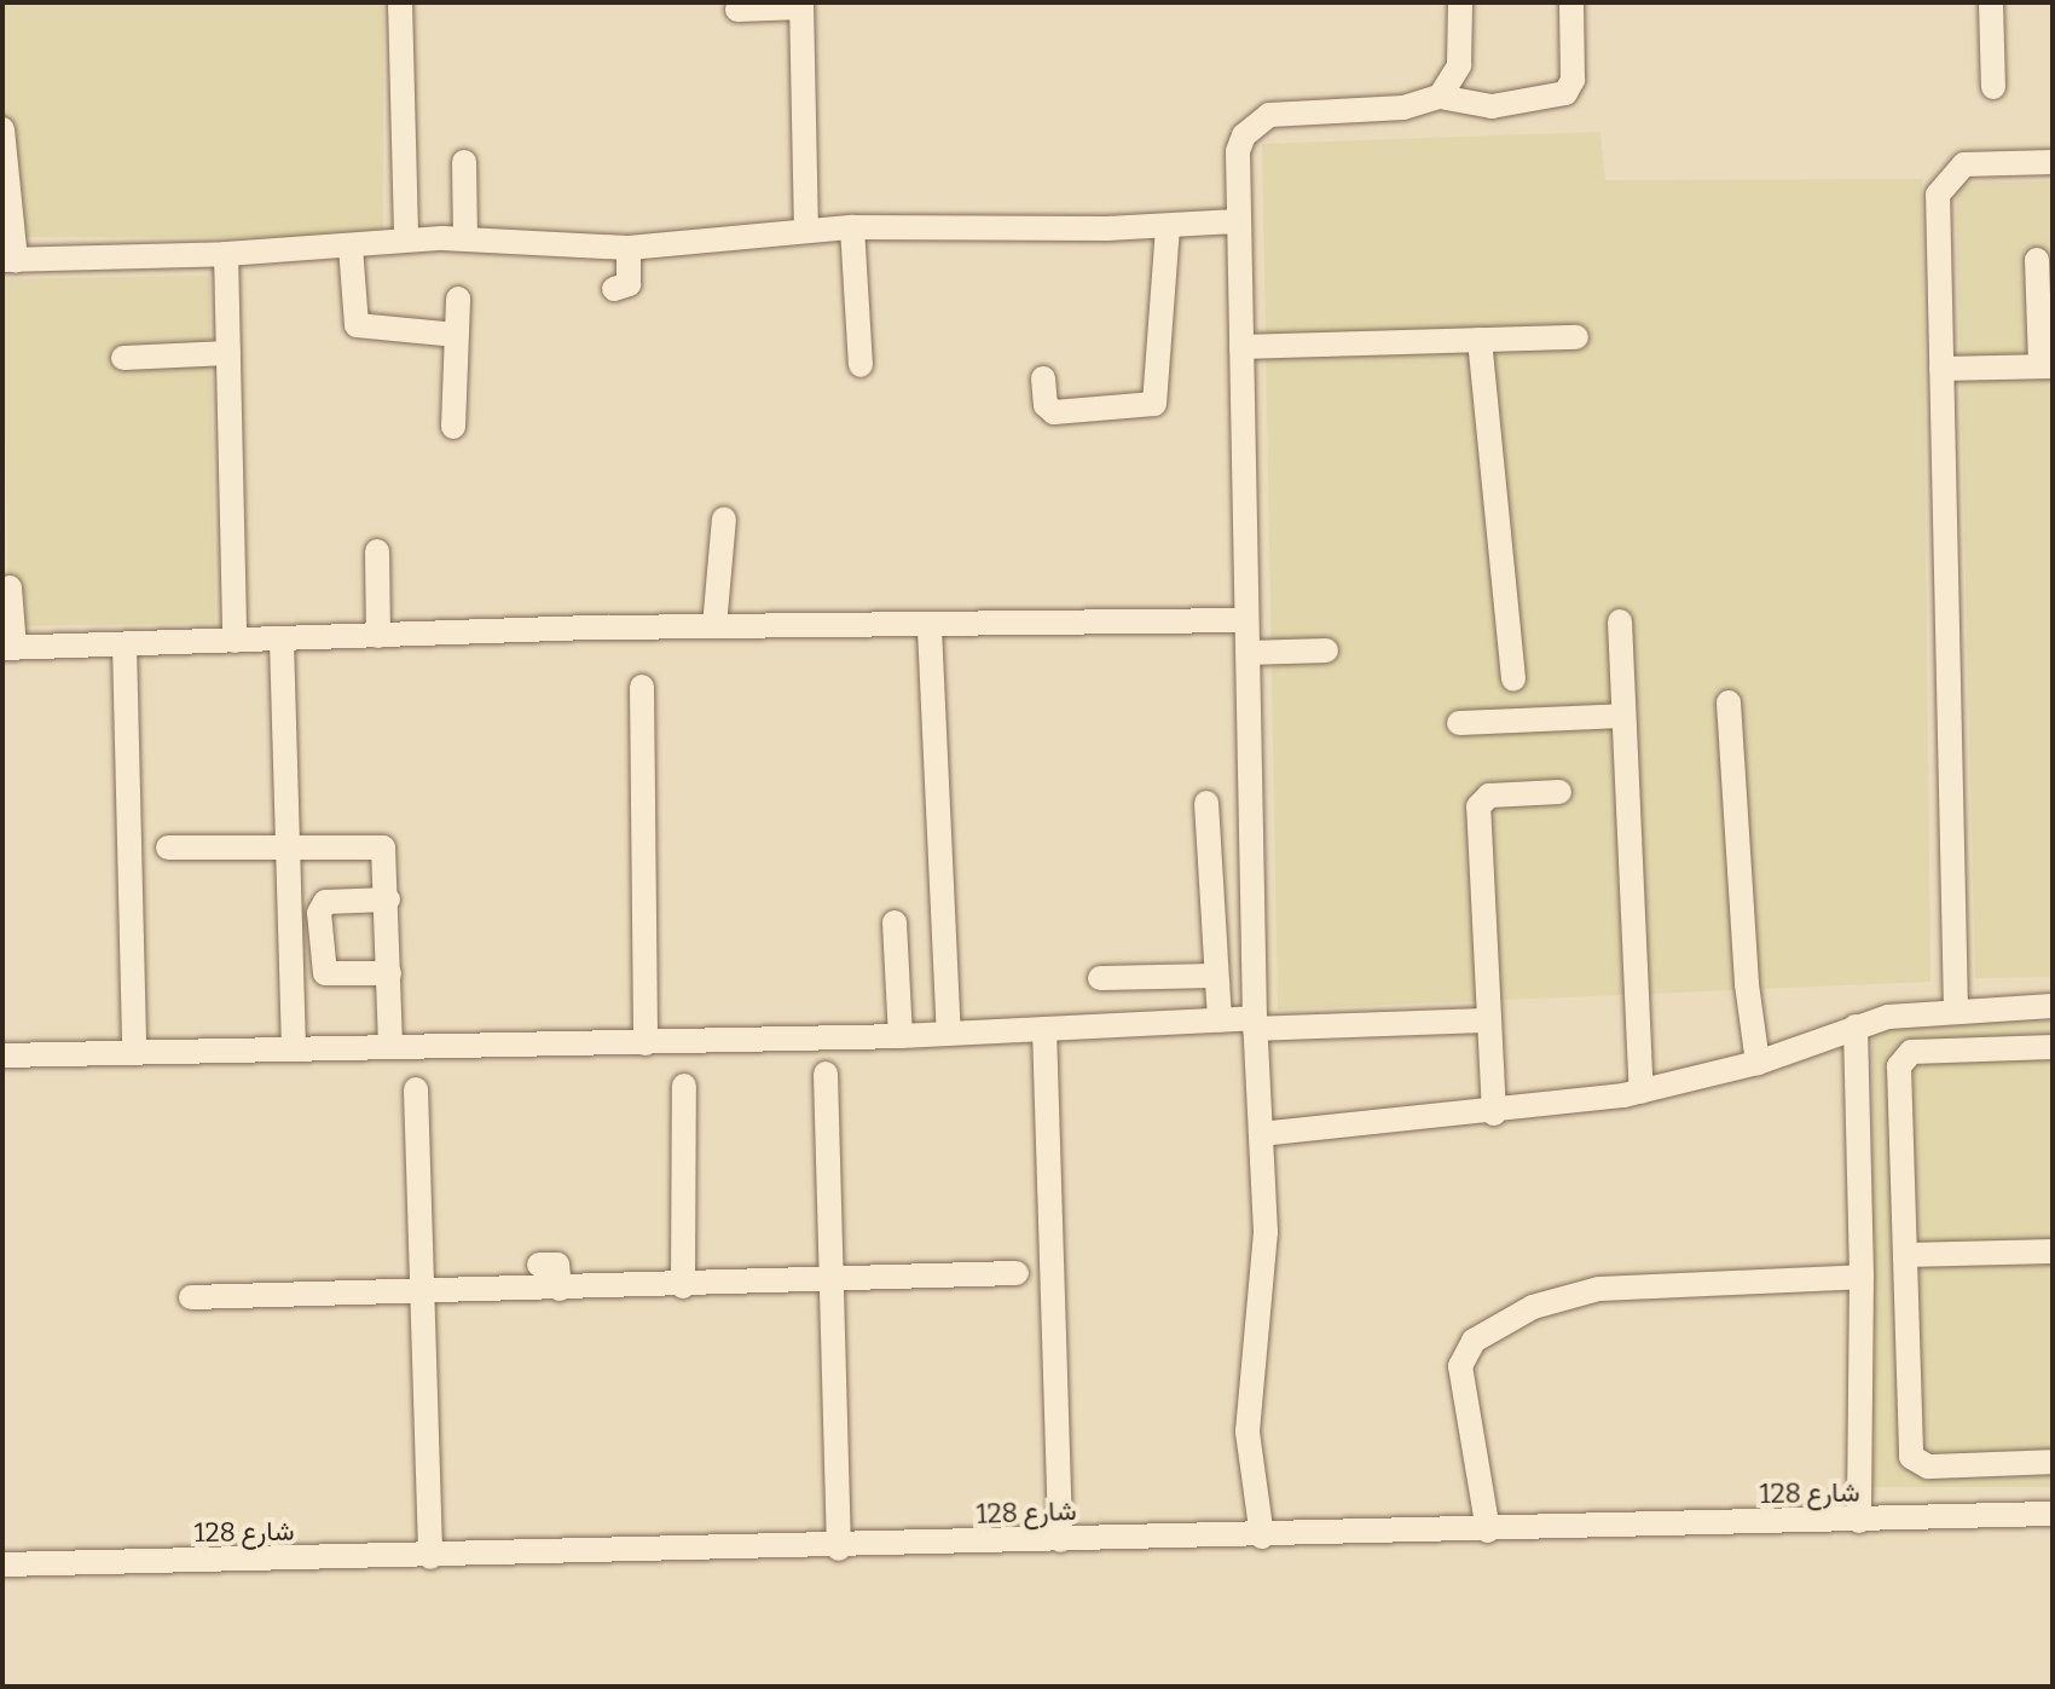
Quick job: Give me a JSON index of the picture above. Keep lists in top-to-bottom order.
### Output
{
  "streets": {
    "street": ["شارع 128"]
  }
}
